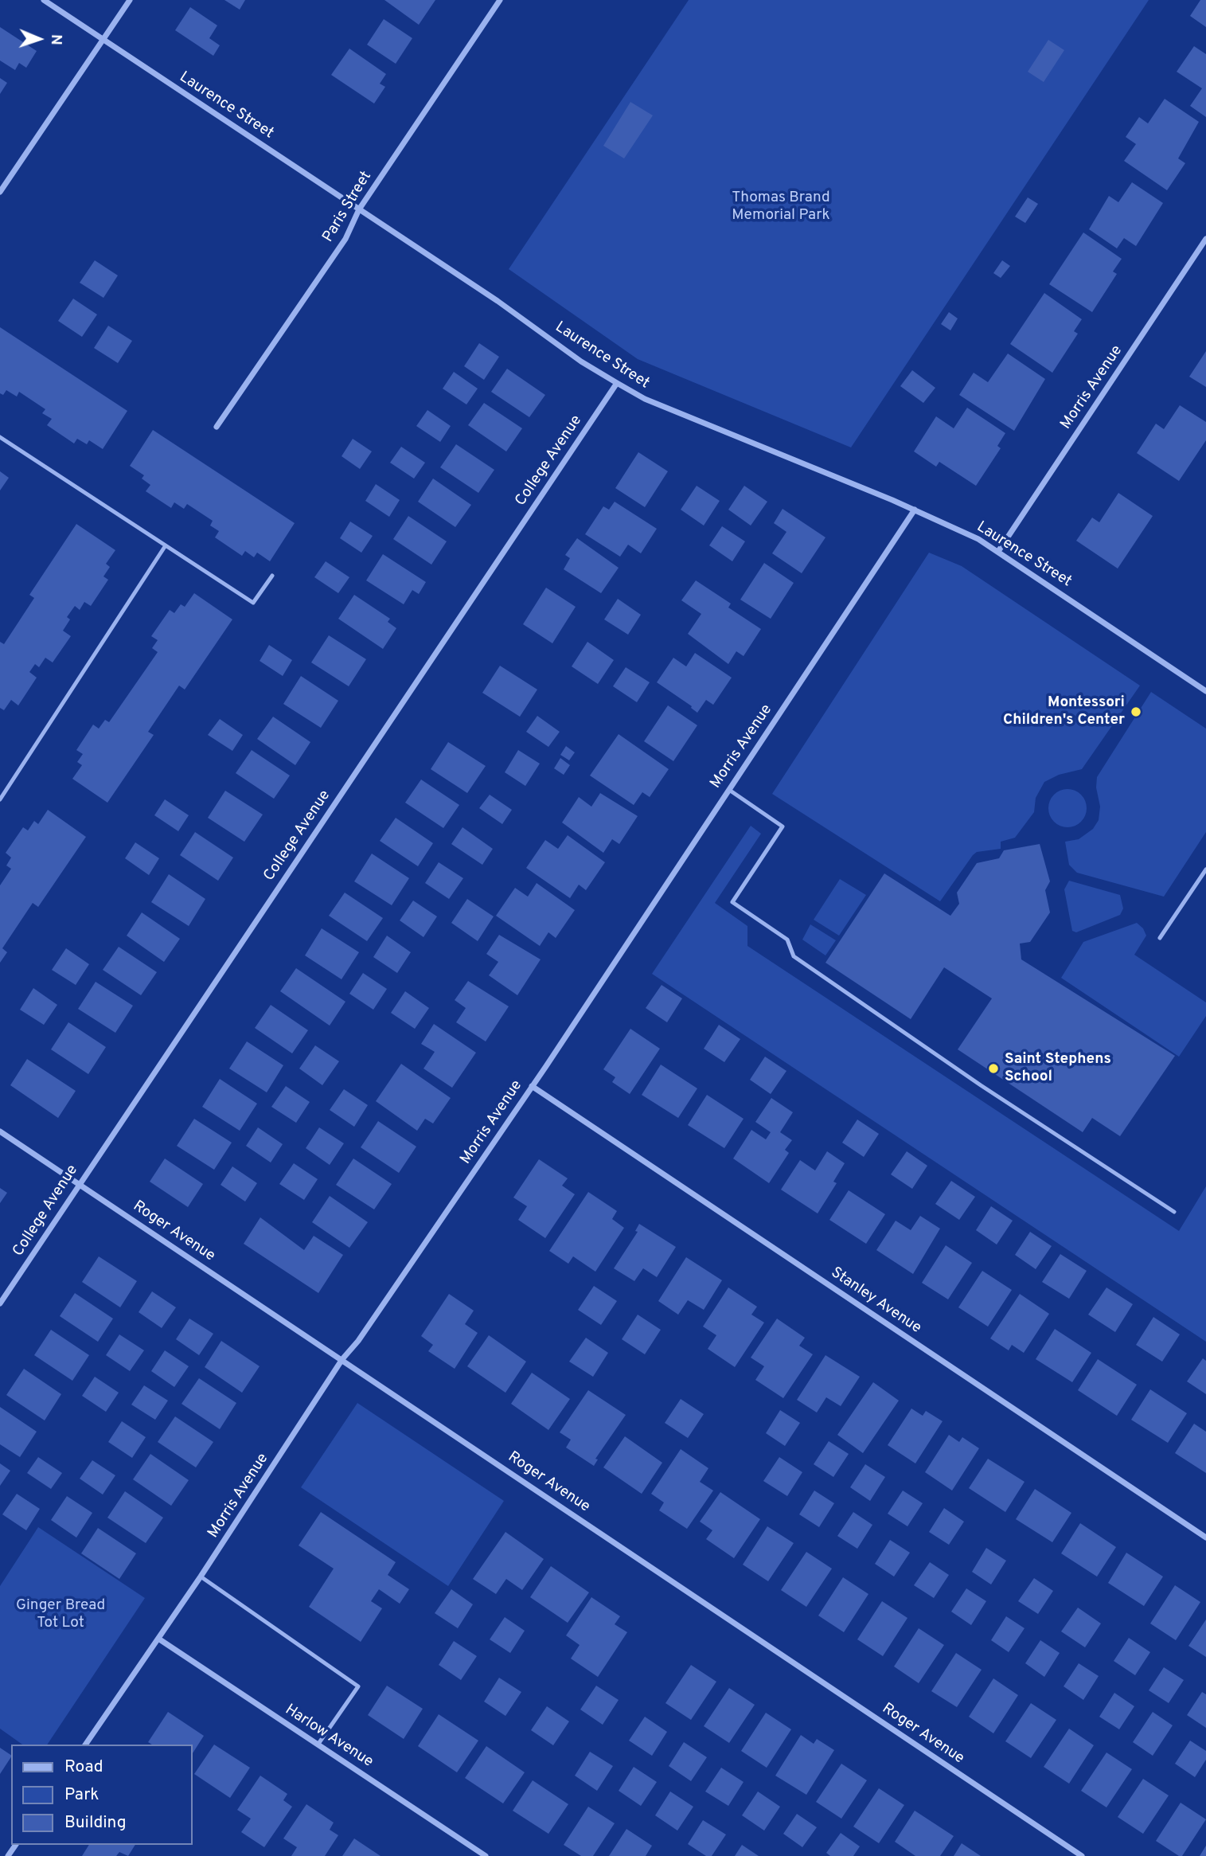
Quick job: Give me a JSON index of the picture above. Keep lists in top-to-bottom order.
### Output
{
  "streets": {
    "street": [
      "Laurence Street",
      "Paris Street",
      "Morris Avenue",
      "College Avenue",
      "Roger Avenue",
      "Stanley Avenue",
      "Harlow Avenue"
    ]
  },
  "crossings": [
    ["Laurence Street", "Paris Street"],
    ["Laurence Street", "Morris Avenue"],
    ["Laurence Street", "College Avenue"],
    ["Morris Avenue", "Roger Avenue"],
    ["Morris Avenue", "Stanley Avenue"],
    ["Morris Avenue", "Harlow Avenue"],
    ["College Avenue", "Roger Avenue"]
  ],
  "parks": ["Thomas Brand Memorial Park", "Ginger Bread Tot Lot"],
  "places": ["Montessori Children's Center", "Saint Stephens School"],
  "legend": ["Road", "Park", "Building"],
  "north": "right"
}
